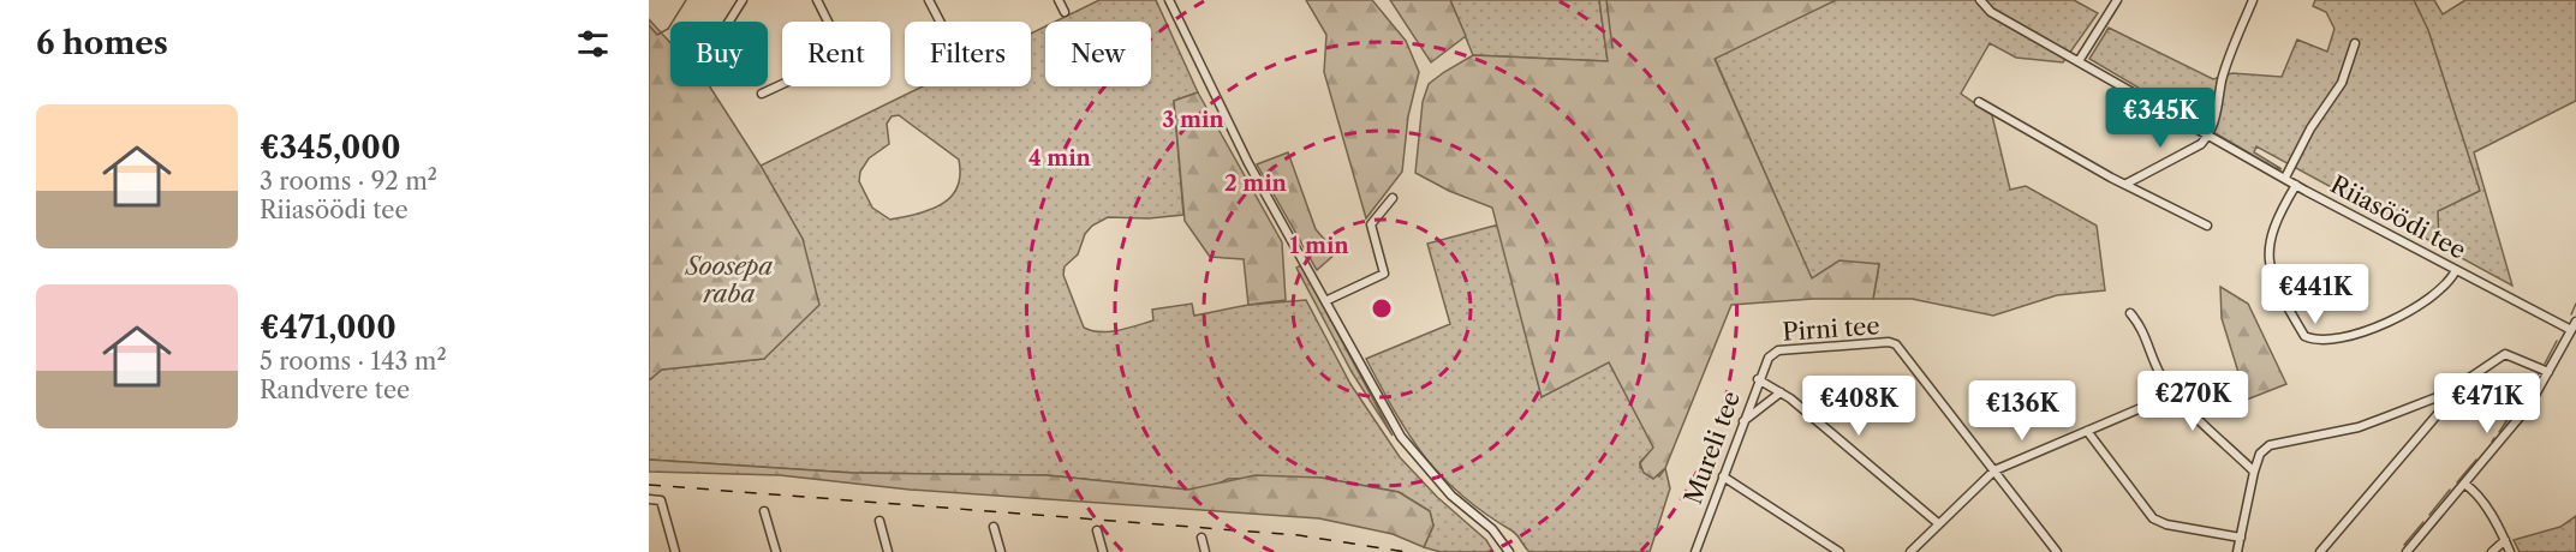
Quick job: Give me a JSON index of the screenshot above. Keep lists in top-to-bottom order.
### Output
{
  "streets": {
    "street": ["Riiasöödi tee", "Pirni tee", "Mureli tee"]
  },
  "crossings": [
    ["Pirni tee", "Mureli tee"]
  ],
  "parks": ["Soosepa raba"],
  "page": {
    "heading": "6 homes",
    "chip": [
      "Buy",
      "Rent",
      "Filters",
      "New"
    ],
    "list": [
      {
        "name": "€345,000",
        "note": "3 rooms · 92 m² · Riiasöödi tee"
      },
      {
        "name": "€471,000",
        "note": "5 rooms · 143 m² · Randvere tee"
      }
    ],
    "price": [
      "€345K",
      "€441K",
      "€270K",
      "€471K",
      "€408K",
      "€136K"
    ]
  },
  "rings": [
    "3 min",
    "4 min",
    "2 min",
    "1 min"
  ]
}
